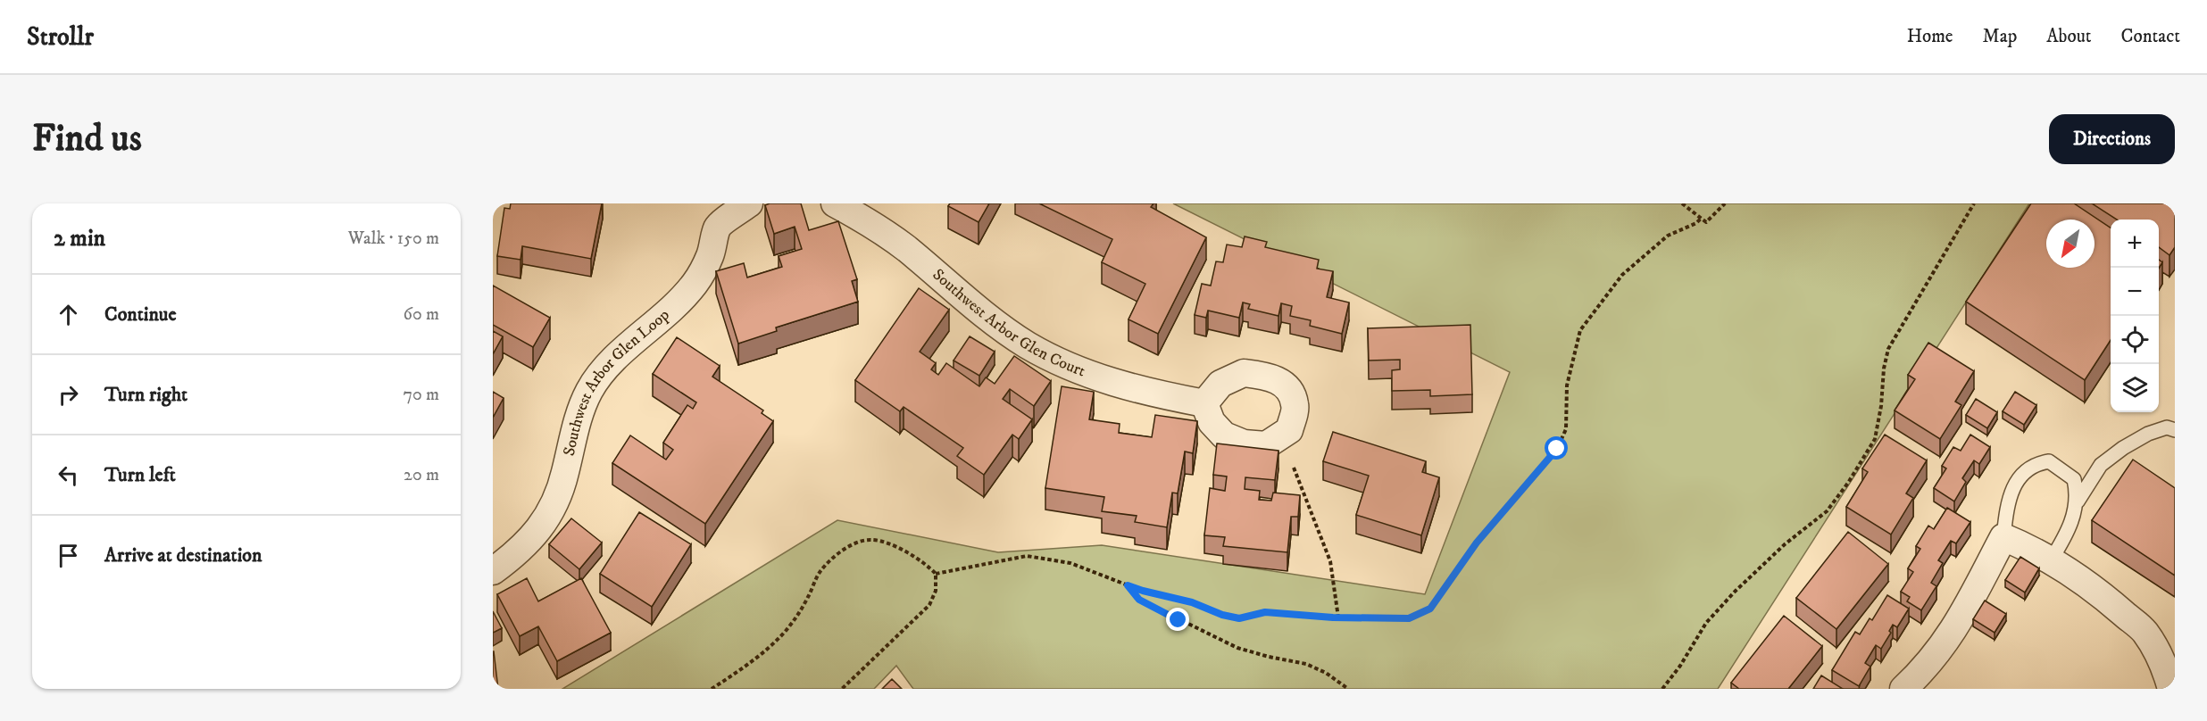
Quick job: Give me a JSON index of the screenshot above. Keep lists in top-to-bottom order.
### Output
{
  "streets": {
    "street": ["Southwest Arbor Glen Court", "Southwest Arbor Glen Loop"]
  },
  "north": "bottom left",
  "page": {
    "header": "Strollr",
    "nav": [
      "Home",
      "Map",
      "About",
      "Contact"
    ],
    "buttons": "Directions",
    "title": "Find us",
    "heading": ["2 min", "Walk · 150 m"],
    "map_buttons": ["+", "−"],
    "list": [
      ["Continue", "60 m"],
      ["Turn right", "70 m"],
      ["Turn left", "20 m"],
      "Arrive at destination"
    ]
  }
}
